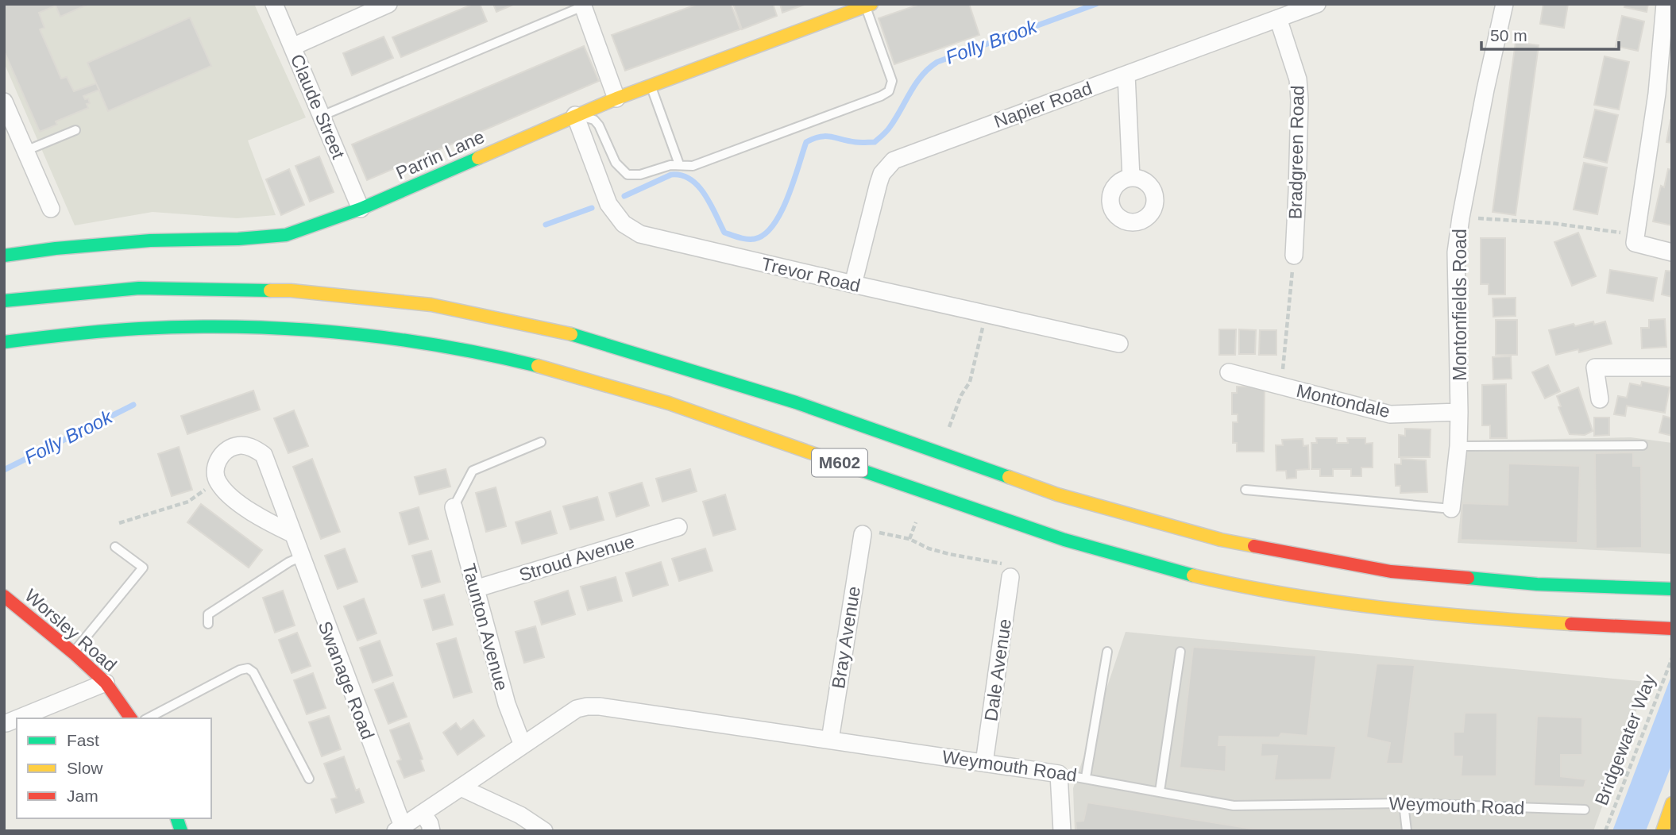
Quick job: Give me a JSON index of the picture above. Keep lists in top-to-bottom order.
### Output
{
  "streets": {
    "main road": ["Parrin Lane", "M602", "Worsley Road"],
    "street": [
      "Napier Road",
      "Claude Street",
      "Bradgreen Road",
      "Trevor Road",
      "Montonfields Road",
      "Montondale",
      "Stroud Avenue",
      "Taunton Avenue",
      "Bray Avenue",
      "Dale Avenue",
      "Swanage Road",
      "Weymouth Road"
    ],
    "path": ["Bridgewater Way"]
  },
  "crossings": [
    ["Napier Road", "Bradgreen Road"],
    ["Napier Road", "Trevor Road"],
    ["Claude Street", "Parrin Lane"],
    ["Parrin Lane", "Trevor Road"],
    ["Montonfields Road", "Montondale"],
    ["Stroud Avenue", "Taunton Avenue"],
    ["Taunton Avenue", "Weymouth Road"],
    ["Bray Avenue", "Weymouth Road"],
    ["Dale Avenue", "Weymouth Road"],
    ["Swanage Road", "Weymouth Road"]
  ],
  "water": ["Folly Brook"],
  "legend": ["Fast", "Slow", "Jam"],
  "scale_bar": "50 m"
}
